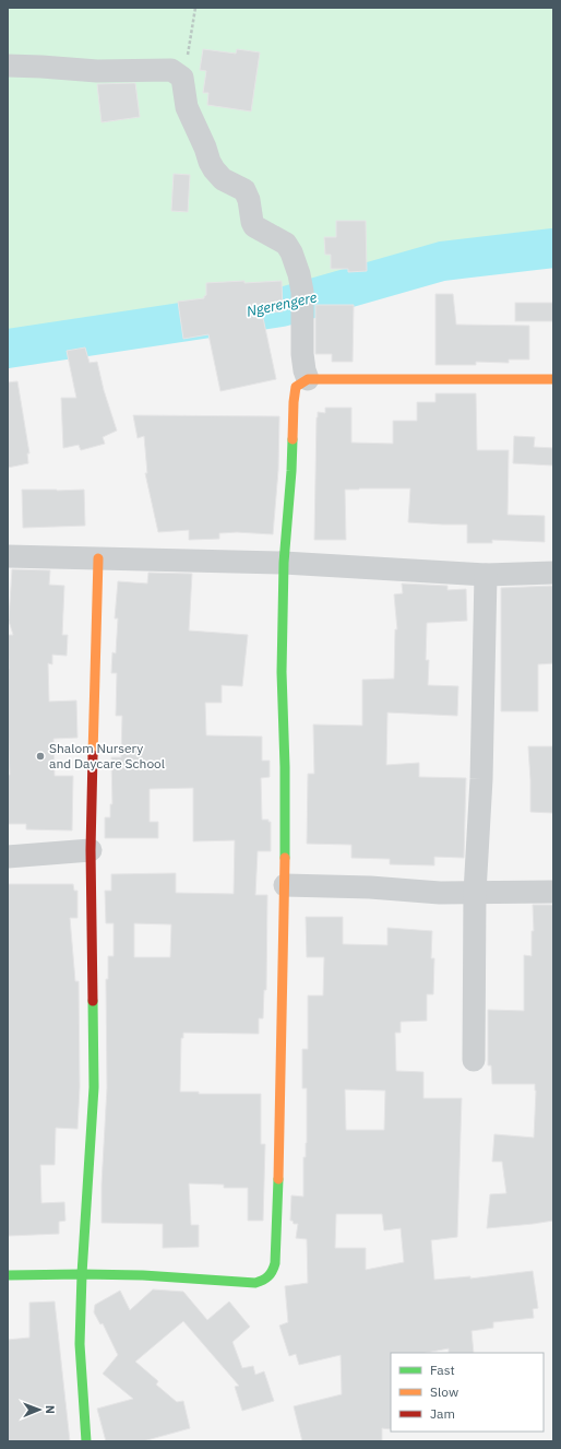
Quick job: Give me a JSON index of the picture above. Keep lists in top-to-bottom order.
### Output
{
  "water": ["Ngerengere"],
  "places": ["Shalom Nursery and Daycare School"],
  "legend": ["Fast", "Slow", "Jam"],
  "north": "right"
}
